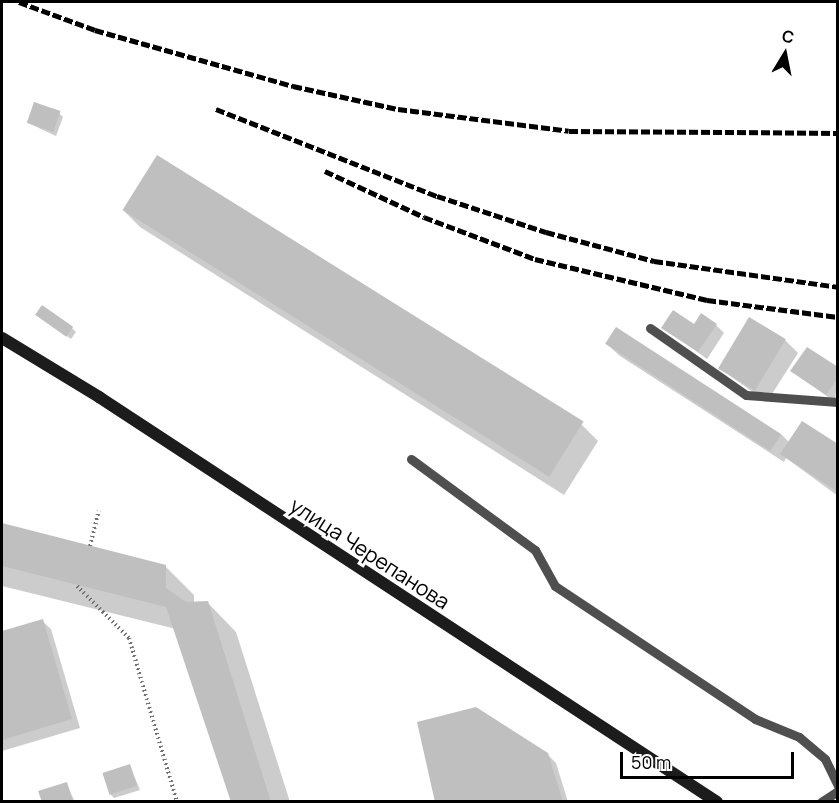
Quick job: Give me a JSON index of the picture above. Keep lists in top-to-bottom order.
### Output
{
  "streets": {
    "main road": ["улица Черепанова"]
  },
  "scale_bar": "50 m",
  "north": "top"
}
